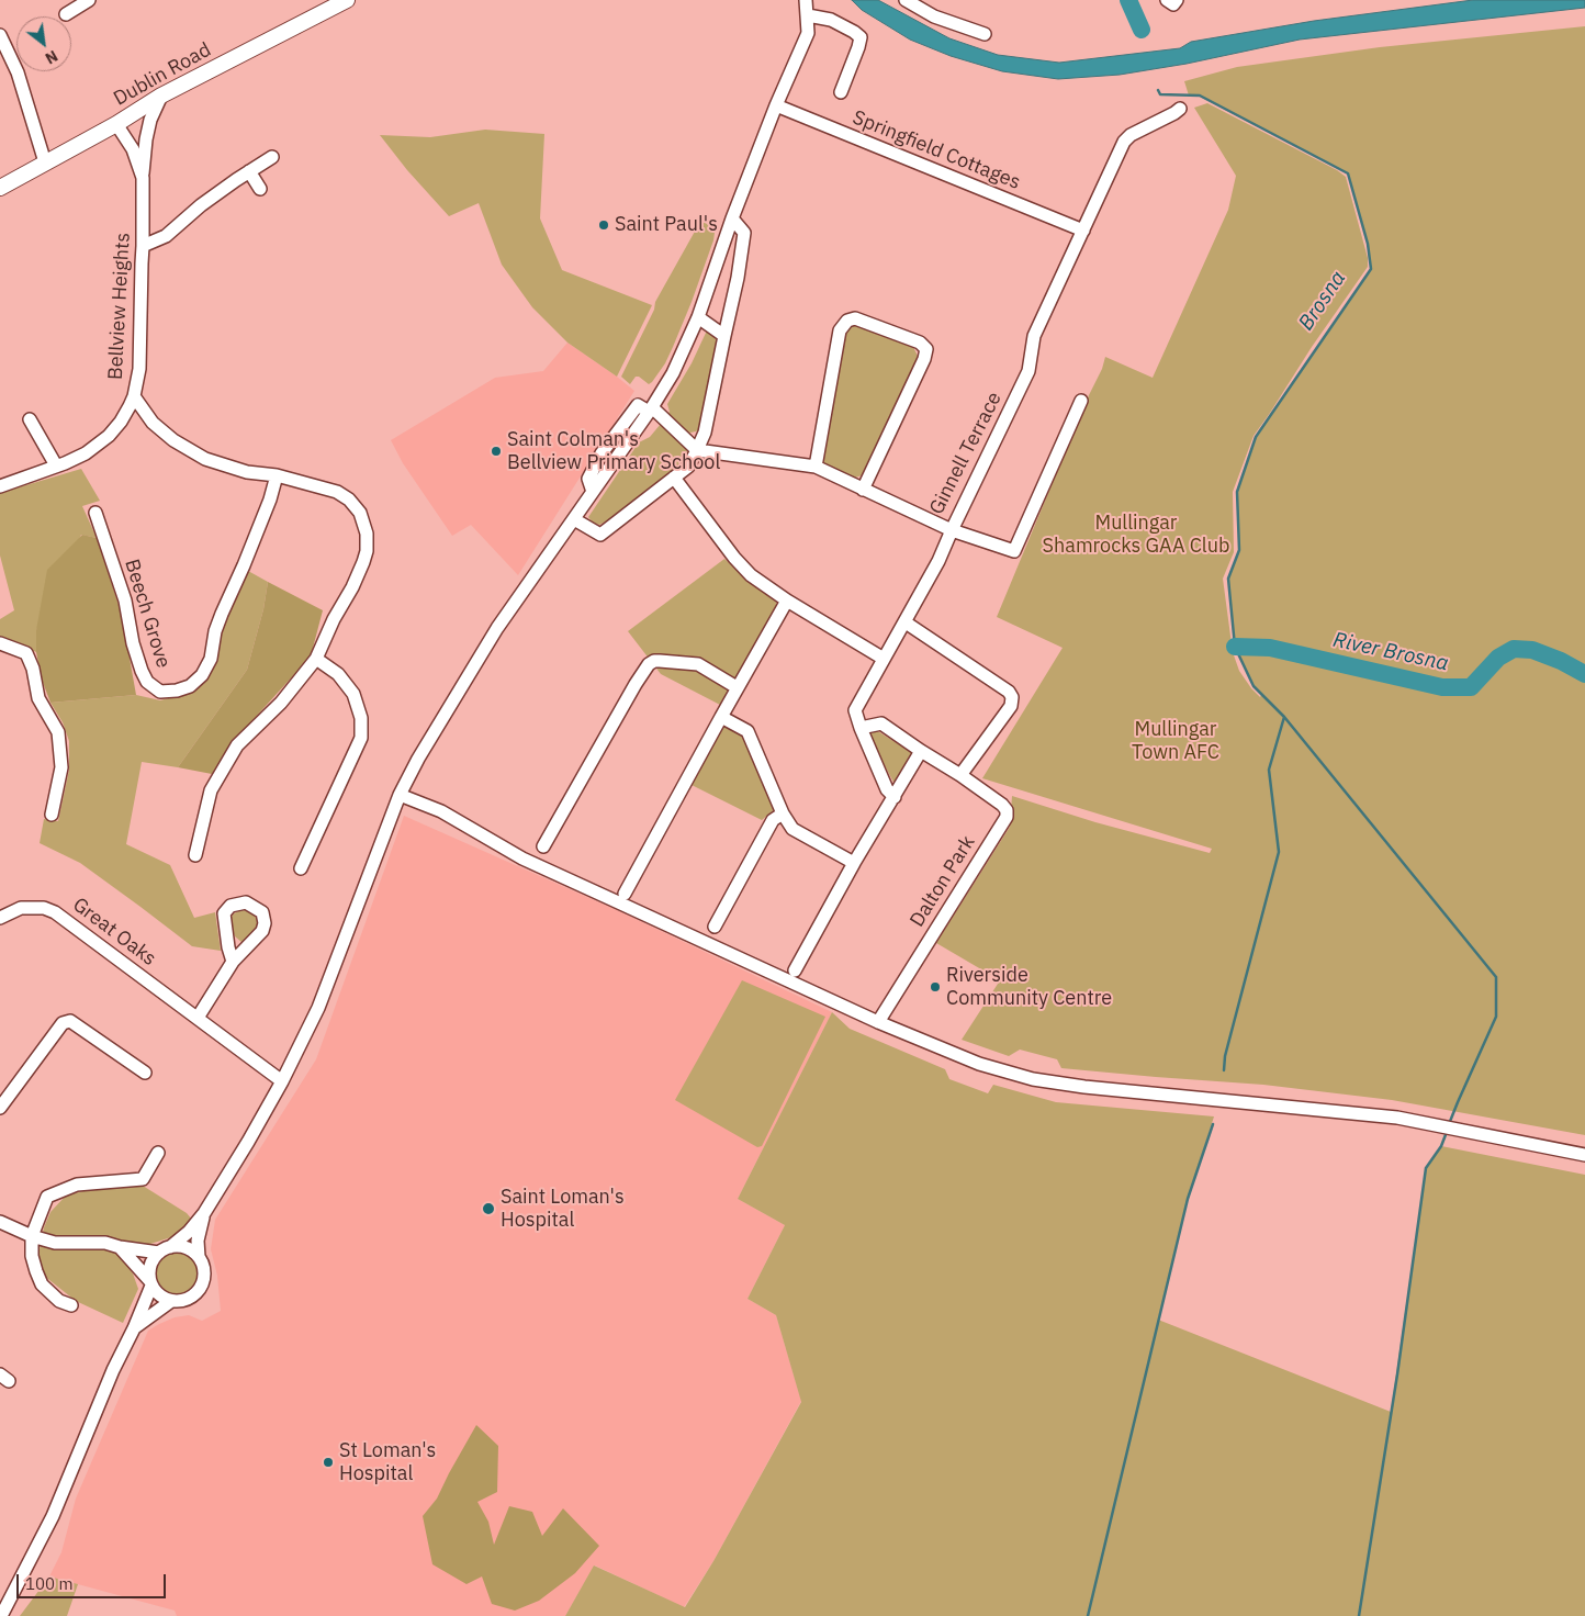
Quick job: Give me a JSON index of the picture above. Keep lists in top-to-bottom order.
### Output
{
  "streets": {
    "main road": ["Dublin Road"],
    "street": [
      "Springfield Cottages",
      "Bellview Heights",
      "Ginnell Terrace",
      "Beech Grove",
      "Dalton Park",
      "Great Oaks"
    ]
  },
  "crossings": [
    ["Dublin Road", "Bellview Heights"],
    ["Springfield Cottages", "Ginnell Terrace"]
  ],
  "water": ["Brosna", "River Brosna"],
  "parks": ["Mullingar Shamrocks GAA Club", "Mullingar Town AFC"],
  "places": [
    "Saint Paul's",
    "Saint Colman's Bellview Primary School",
    "Riverside Community Centre",
    "Saint Loman's Hospital",
    "St Loman's Hospital"
  ],
  "scale_bar": "100 m",
  "north": "bottom right"
}
